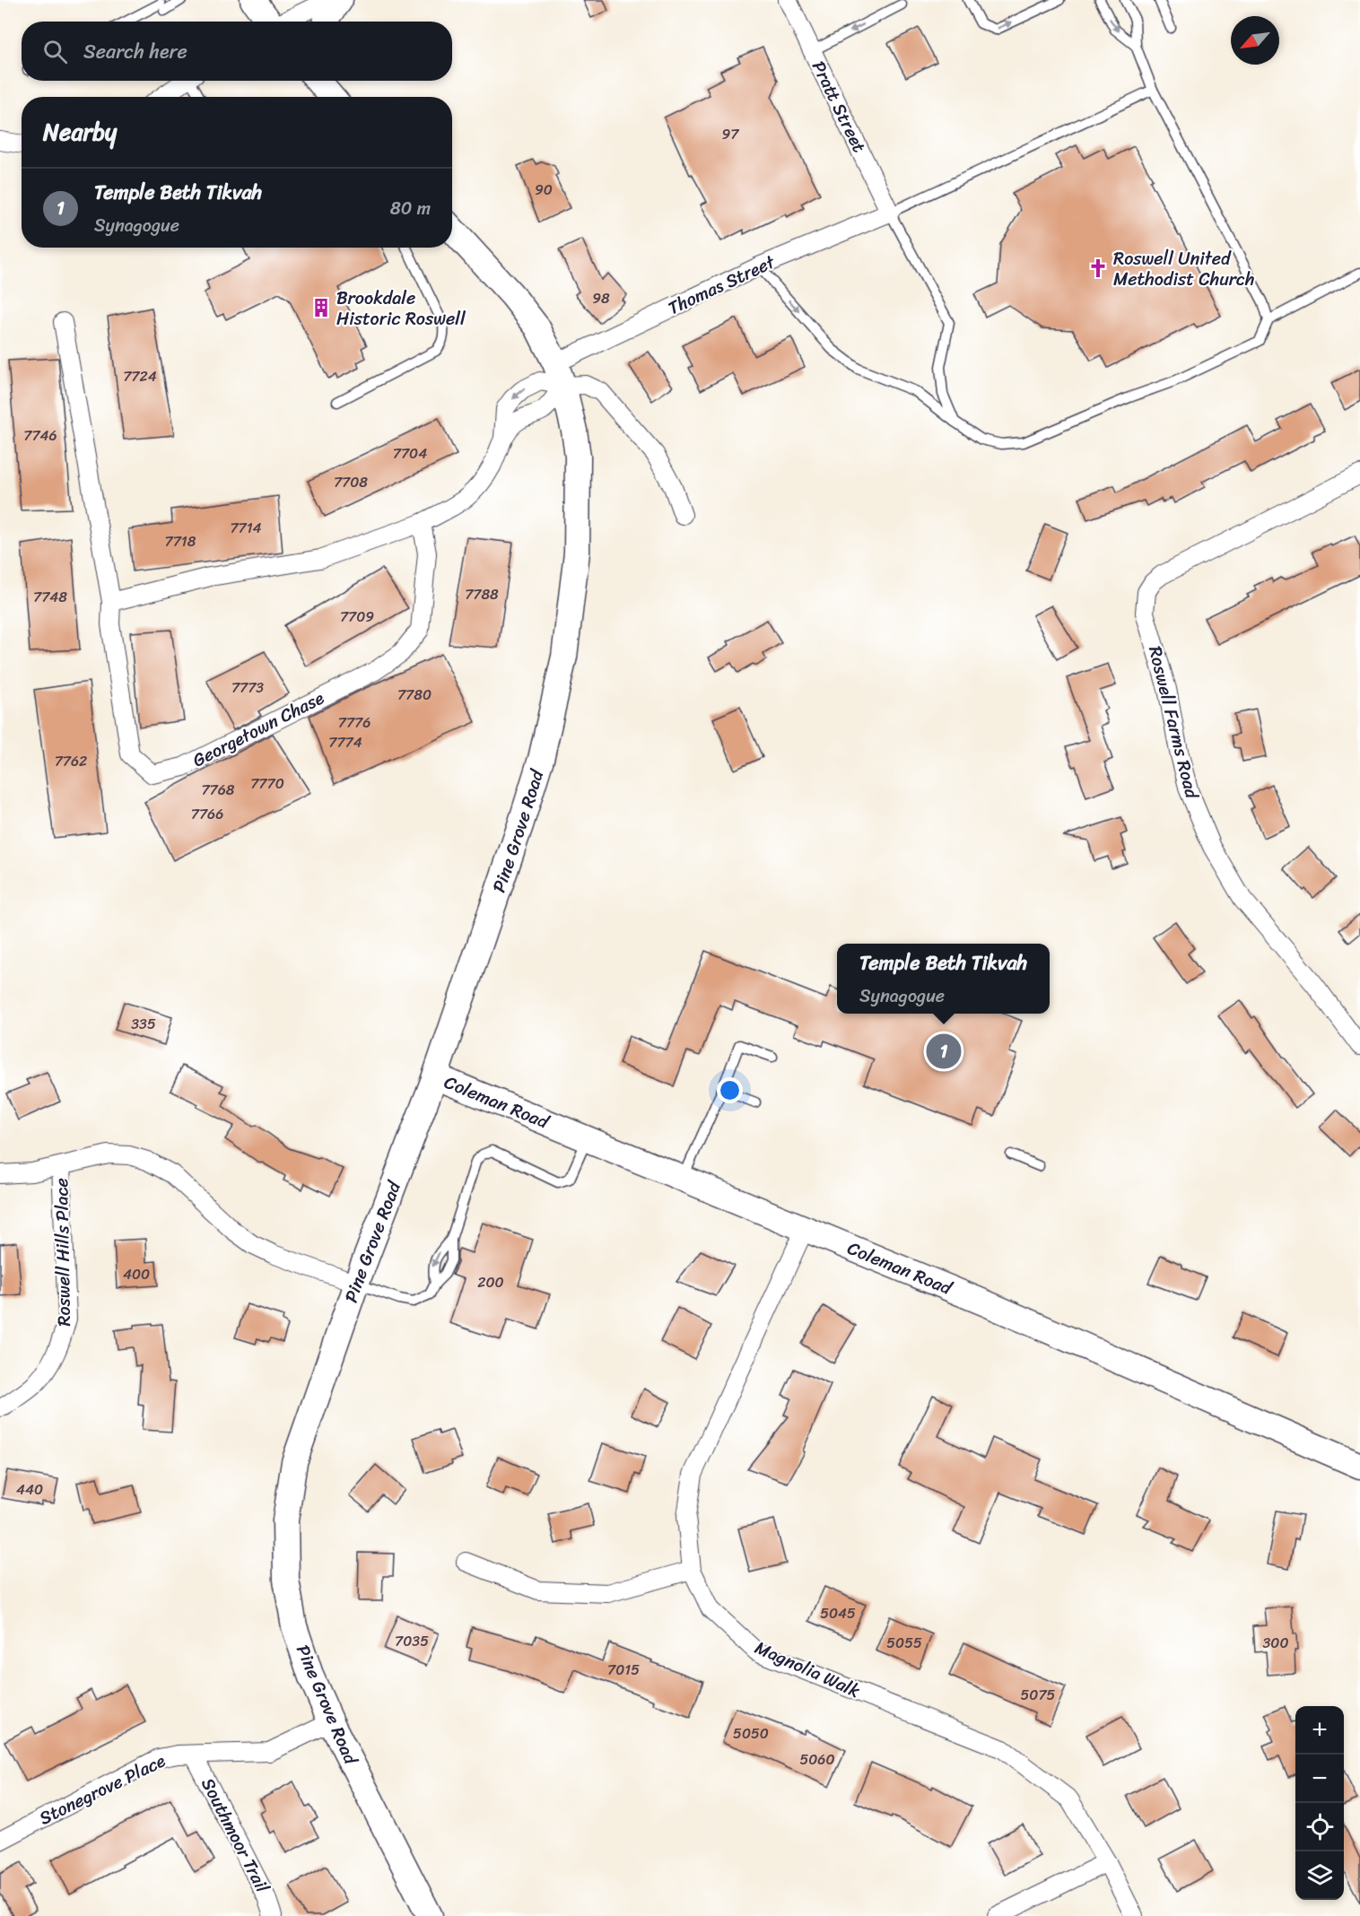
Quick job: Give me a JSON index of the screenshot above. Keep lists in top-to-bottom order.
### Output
{
  "streets": {
    "main road": ["Pine Grove Road", "Coleman Road"],
    "street": [
      "Pratt Street",
      "Thomas Street",
      "Roswell Farms Road",
      "Georgetown Chase",
      "Roswell Hills Place",
      "Magnolia Walk",
      "Stonegrove Place",
      "Southmoor Trail"
    ]
  },
  "crossings": [
    ["Pratt Street", "Thomas Street"],
    ["Thomas Street", "Pine Grove Road"],
    ["Pine Grove Road", "Coleman Road"],
    ["Pine Grove Road", "Stonegrove Place"],
    ["Coleman Road", "Magnolia Walk"],
    ["Stonegrove Place", "Southmoor Trail"]
  ],
  "places": {
    "church": ["Roswell United Methodist Church"],
    "building": ["Brookdale Historic Roswell"]
  },
  "house_numbers": [
    "97",
    "90",
    "98",
    "7724",
    "7746",
    "7704",
    "7708",
    "7714",
    "7718",
    "7788",
    "7748",
    "7709",
    "7773",
    "7780",
    "7776",
    "7774",
    "7762",
    "7770",
    "7768",
    "7766",
    "335",
    "400",
    "200",
    "440",
    "5045",
    "7035",
    "5055",
    "300",
    "7015",
    "5075",
    "5050",
    "5060"
  ],
  "north": "bottom left",
  "page": {
    "search": "Search here",
    "heading": "Nearby",
    "list": [
      {
        "mark": "1",
        "name": "Temple Beth Tikvah",
        "note": "Synagogue",
        "value": "80 m"
      }
    ],
    "popup": ["Temple Beth Tikvah", "Synagogue"],
    "pins": "1",
    "map_buttons": ["+", "−"]
  }
}
